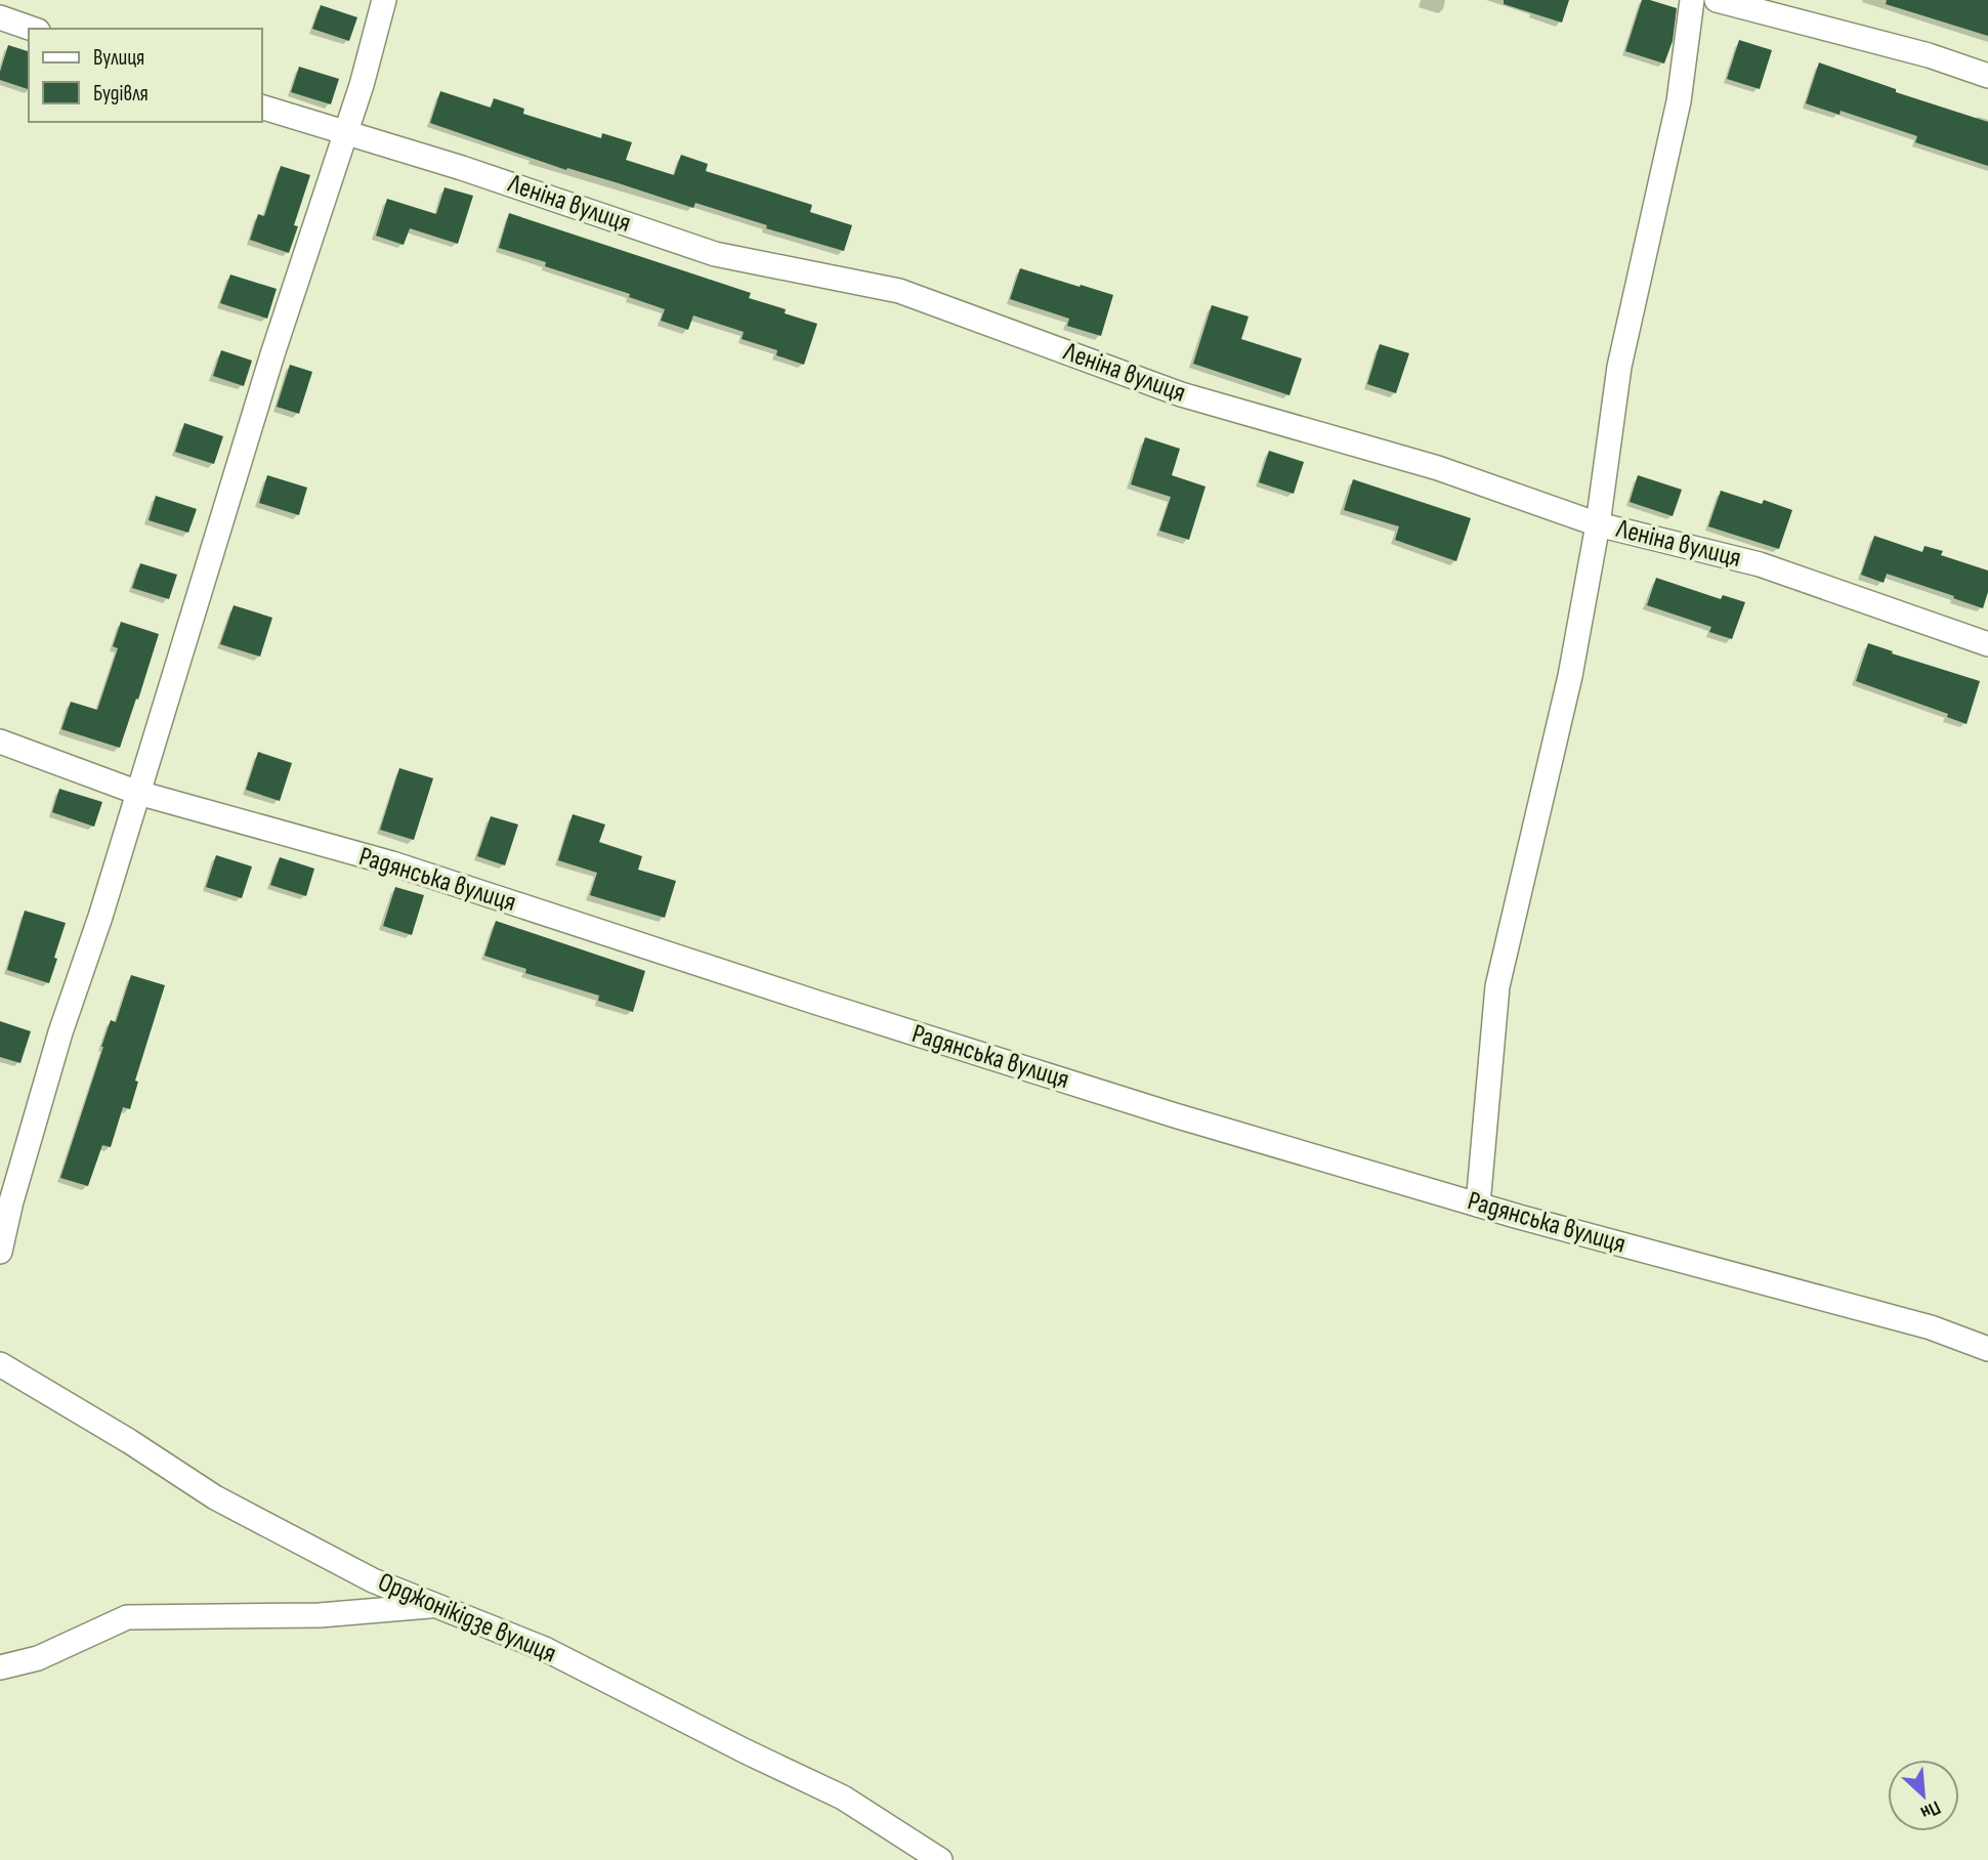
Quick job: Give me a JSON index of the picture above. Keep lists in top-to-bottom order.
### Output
{
  "streets": {
    "street": ["Леніна вулиця", "Радянська вулиця", "Орджонікідзе вулиця"]
  },
  "legend": ["Вулиця", "Будівля"],
  "north": "bottom right"
}
